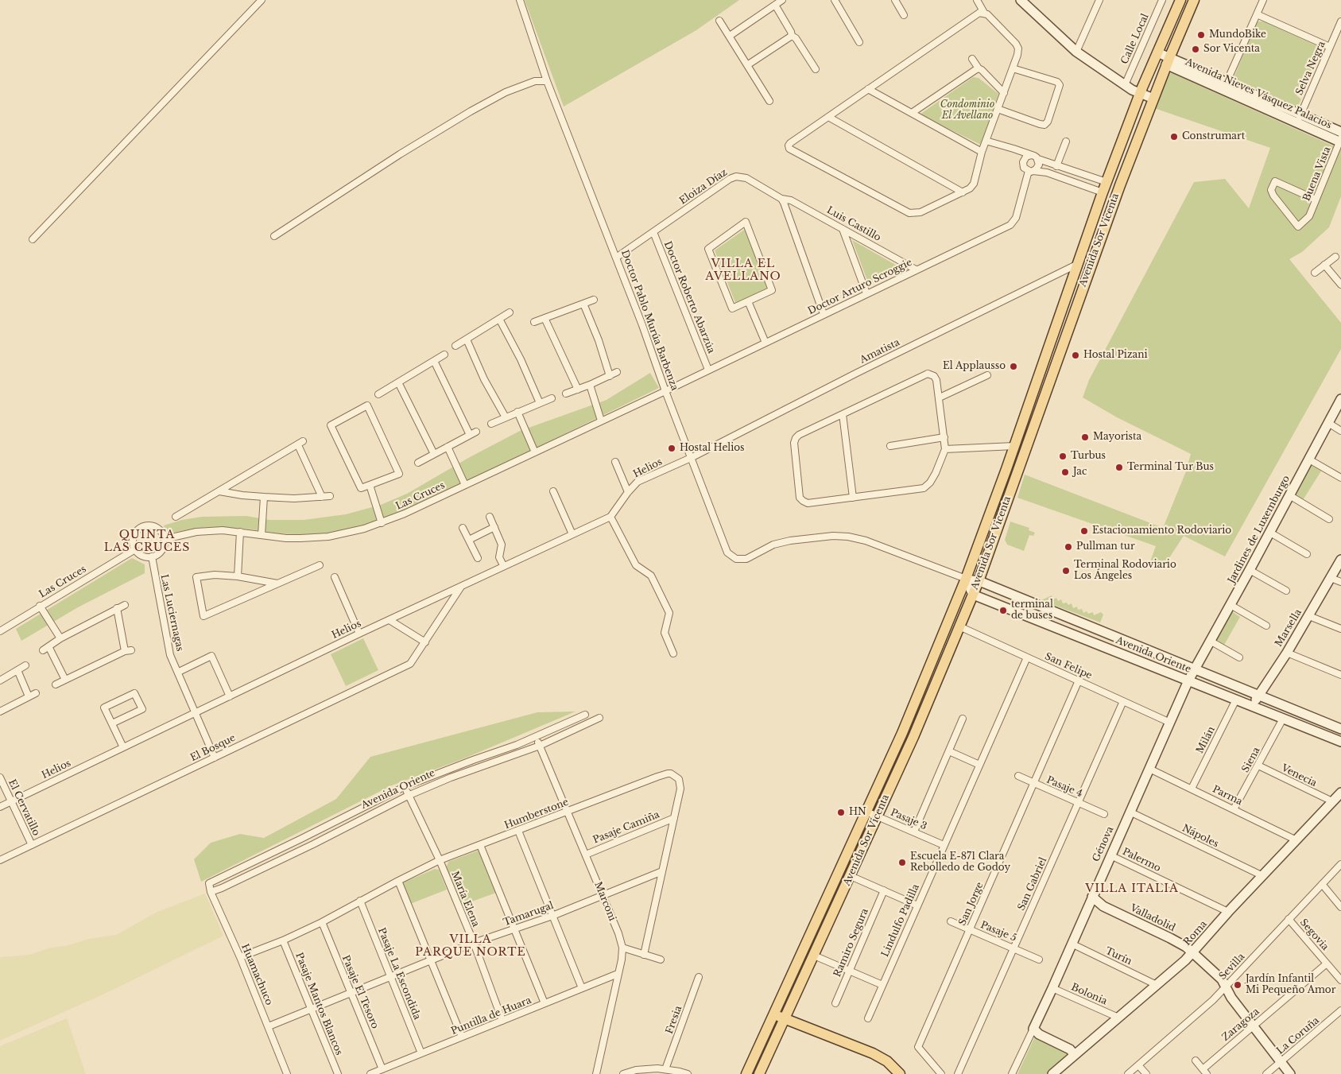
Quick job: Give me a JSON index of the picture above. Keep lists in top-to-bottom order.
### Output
{
  "streets": {
    "main road": ["Avenida Sor Vicenta"],
    "street": [
      "Calle Local",
      "Selva Negra",
      "Avenida Nieves Vásquez Palacios",
      "Buena Vista",
      "Eloiza Díaz",
      "Luis Castillo",
      "Doctor Arturo Scroggie",
      "Doctor Roberto Abarzúa",
      "Doctor Pablo Murúa Barbenza",
      "Amatista",
      "Helios",
      "Las Cruces",
      "Jardines de Luxemburgo",
      "Las Luciernagas",
      "Marsella",
      "Avenida Oriente",
      "San Felipe",
      "Milán",
      "El Bosque",
      "Siena",
      "Venecia",
      "Pasaje 4",
      "Parma",
      "El Cervatillo",
      "Humberstone",
      "Pasaje 3",
      "Pasaje Camiña",
      "Nápoles",
      "Génova",
      "Palermo",
      "San Gabriel",
      "María Elena",
      "Marconi",
      "San Jorge",
      "Tamarugal",
      "Valladolid",
      "Lindulfo Padilla",
      "Pasaje 5",
      "Roma",
      "Segovia",
      "Ramiro Segura",
      "Turín",
      "Sevilla",
      "Pasaje La Escondida",
      "Huamachuco",
      "Pasaje El Tesoro",
      "Bolonia",
      "Pasaje Mantos Blancos",
      "Puntilla de Huara",
      "Fresia",
      "Zaragoza",
      "La Coruña"
    ]
  },
  "crossings": [
    ["Selva Negra", "Avenida Nieves Vásquez Palacios"],
    ["Avenida Nieves Vásquez Palacios", "Buena Vista"],
    ["Avenida Nieves Vásquez Palacios", "Avenida Sor Vicenta"],
    ["Eloiza Díaz", "Luis Castillo"],
    ["Eloiza Díaz", "Doctor Roberto Abarzúa"],
    ["Eloiza Díaz", "Doctor Pablo Murúa Barbenza"],
    ["Luis Castillo", "Doctor Arturo Scroggie"],
    ["Avenida Sor Vicenta", "Amatista"],
    ["Avenida Sor Vicenta", "Avenida Oriente"],
    ["Avenida Sor Vicenta", "San Felipe"],
    ["Avenida Sor Vicenta", "Pasaje 3"],
    ["Doctor Arturo Scroggie", "Doctor Roberto Abarzúa"],
    ["Doctor Arturo Scroggie", "Doctor Pablo Murúa Barbenza"],
    ["Doctor Arturo Scroggie", "Las Cruces"],
    ["Doctor Pablo Murúa Barbenza", "Amatista"],
    ["Doctor Pablo Murúa Barbenza", "Helios"],
    ["Doctor Pablo Murúa Barbenza", "Las Cruces"],
    ["Doctor Pablo Murúa Barbenza", "Avenida Oriente"],
    ["Amatista", "Helios"],
    ["Helios", "Las Luciernagas"],
    ["Helios", "El Bosque"],
    ["Helios", "El Cervatillo"],
    ["Las Cruces", "Las Luciernagas"],
    ["Jardines de Luxemburgo", "Avenida Oriente"],
    ["Jardines de Luxemburgo", "Génova"],
    ["Las Luciernagas", "El Bosque"],
    ["Marsella", "Avenida Oriente"],
    ["Avenida Oriente", "Milán"],
    ["Avenida Oriente", "Siena"],
    ["Avenida Oriente", "Génova"],
    ["Avenida Oriente", "María Elena"],
    ["Avenida Oriente", "Marconi"],
    ["Avenida Oriente", "Huamachuco"],
    ["San Felipe", "Génova"],
    ["San Felipe", "San Gabriel"],
    ["San Felipe", "San Jorge"],
    ["San Felipe", "Lindulfo Padilla"],
    ["Milán", "Parma"],
    ["El Bosque", "El Cervatillo"],
    ["Siena", "Venecia"],
    ["Siena", "Parma"],
    ["Venecia", "Roma"],
    ["Pasaje 4", "San Gabriel"],
    ["Pasaje 4", "San Jorge"],
    ["Parma", "Génova"],
    ["Parma", "Roma"],
    ["Humberstone", "Pasaje Camiña"],
    ["Humberstone", "María Elena"],
    ["Humberstone", "Marconi"],
    ["Humberstone", "Tamarugal"],
    ["Humberstone", "Pasaje La Escondida"],
    ["Humberstone", "Huamachuco"],
    ["Humberstone", "Pasaje El Tesoro"],
    ["Humberstone", "Pasaje Mantos Blancos"],
    ["Pasaje 3", "Lindulfo Padilla"],
    ["Pasaje Camiña", "Marconi"],
    ["Nápoles", "Génova"],
    ["Nápoles", "Roma"],
    ["Génova", "Palermo"],
    ["Génova", "Valladolid"],
    ["Génova", "Turín"],
    ["Génova", "Bolonia"],
    ["Palermo", "Roma"],
    ["San Gabriel", "Pasaje 5"],
    ["María Elena", "Tamarugal"],
    ["María Elena", "Puntilla de Huara"],
    ["Marconi", "Tamarugal"],
    ["Marconi", "Puntilla de Huara"],
    ["San Jorge", "Pasaje 5"],
    ["Tamarugal", "Pasaje La Escondida"],
    ["Tamarugal", "Huamachuco"],
    ["Tamarugal", "Pasaje El Tesoro"],
    ["Tamarugal", "Pasaje Mantos Blancos"],
    ["Valladolid", "Roma"],
    ["Valladolid", "Sevilla"],
    ["Valladolid", "Zaragoza"],
    ["Valladolid", "La Coruña"],
    ["Roma", "Turín"],
    ["Roma", "Bolonia"],
    ["Segovia", "Sevilla"],
    ["Segovia", "Zaragoza"],
    ["Pasaje La Escondida", "Puntilla de Huara"],
    ["Pasaje El Tesoro", "Puntilla de Huara"]
  ],
  "districts": [
    "VILLA EL AVELLANO",
    "QUINTA LAS CRUCES",
    "VILLA ITALIA",
    "VILLA PARQUE NORTE"
  ],
  "parks": ["Condominio El Avellano"],
  "places": [
    "MundoBike",
    "Sor Vicenta",
    "Construmart",
    "Hostal Pizani",
    "El Applausso",
    "Mayorista",
    "Hostal Helios",
    "Turbus",
    "Terminal Tur Bus",
    "Jac",
    "Estacionamiento Rodoviario",
    "Pullman tur",
    "Terminal Rodoviario Los Ángeles",
    "terminal de buses",
    "HN",
    "Escuela E-871 Clara Rebolledo de Godoy",
    "Jardín Infantil Mi Pequeño Amor"
  ]
}
